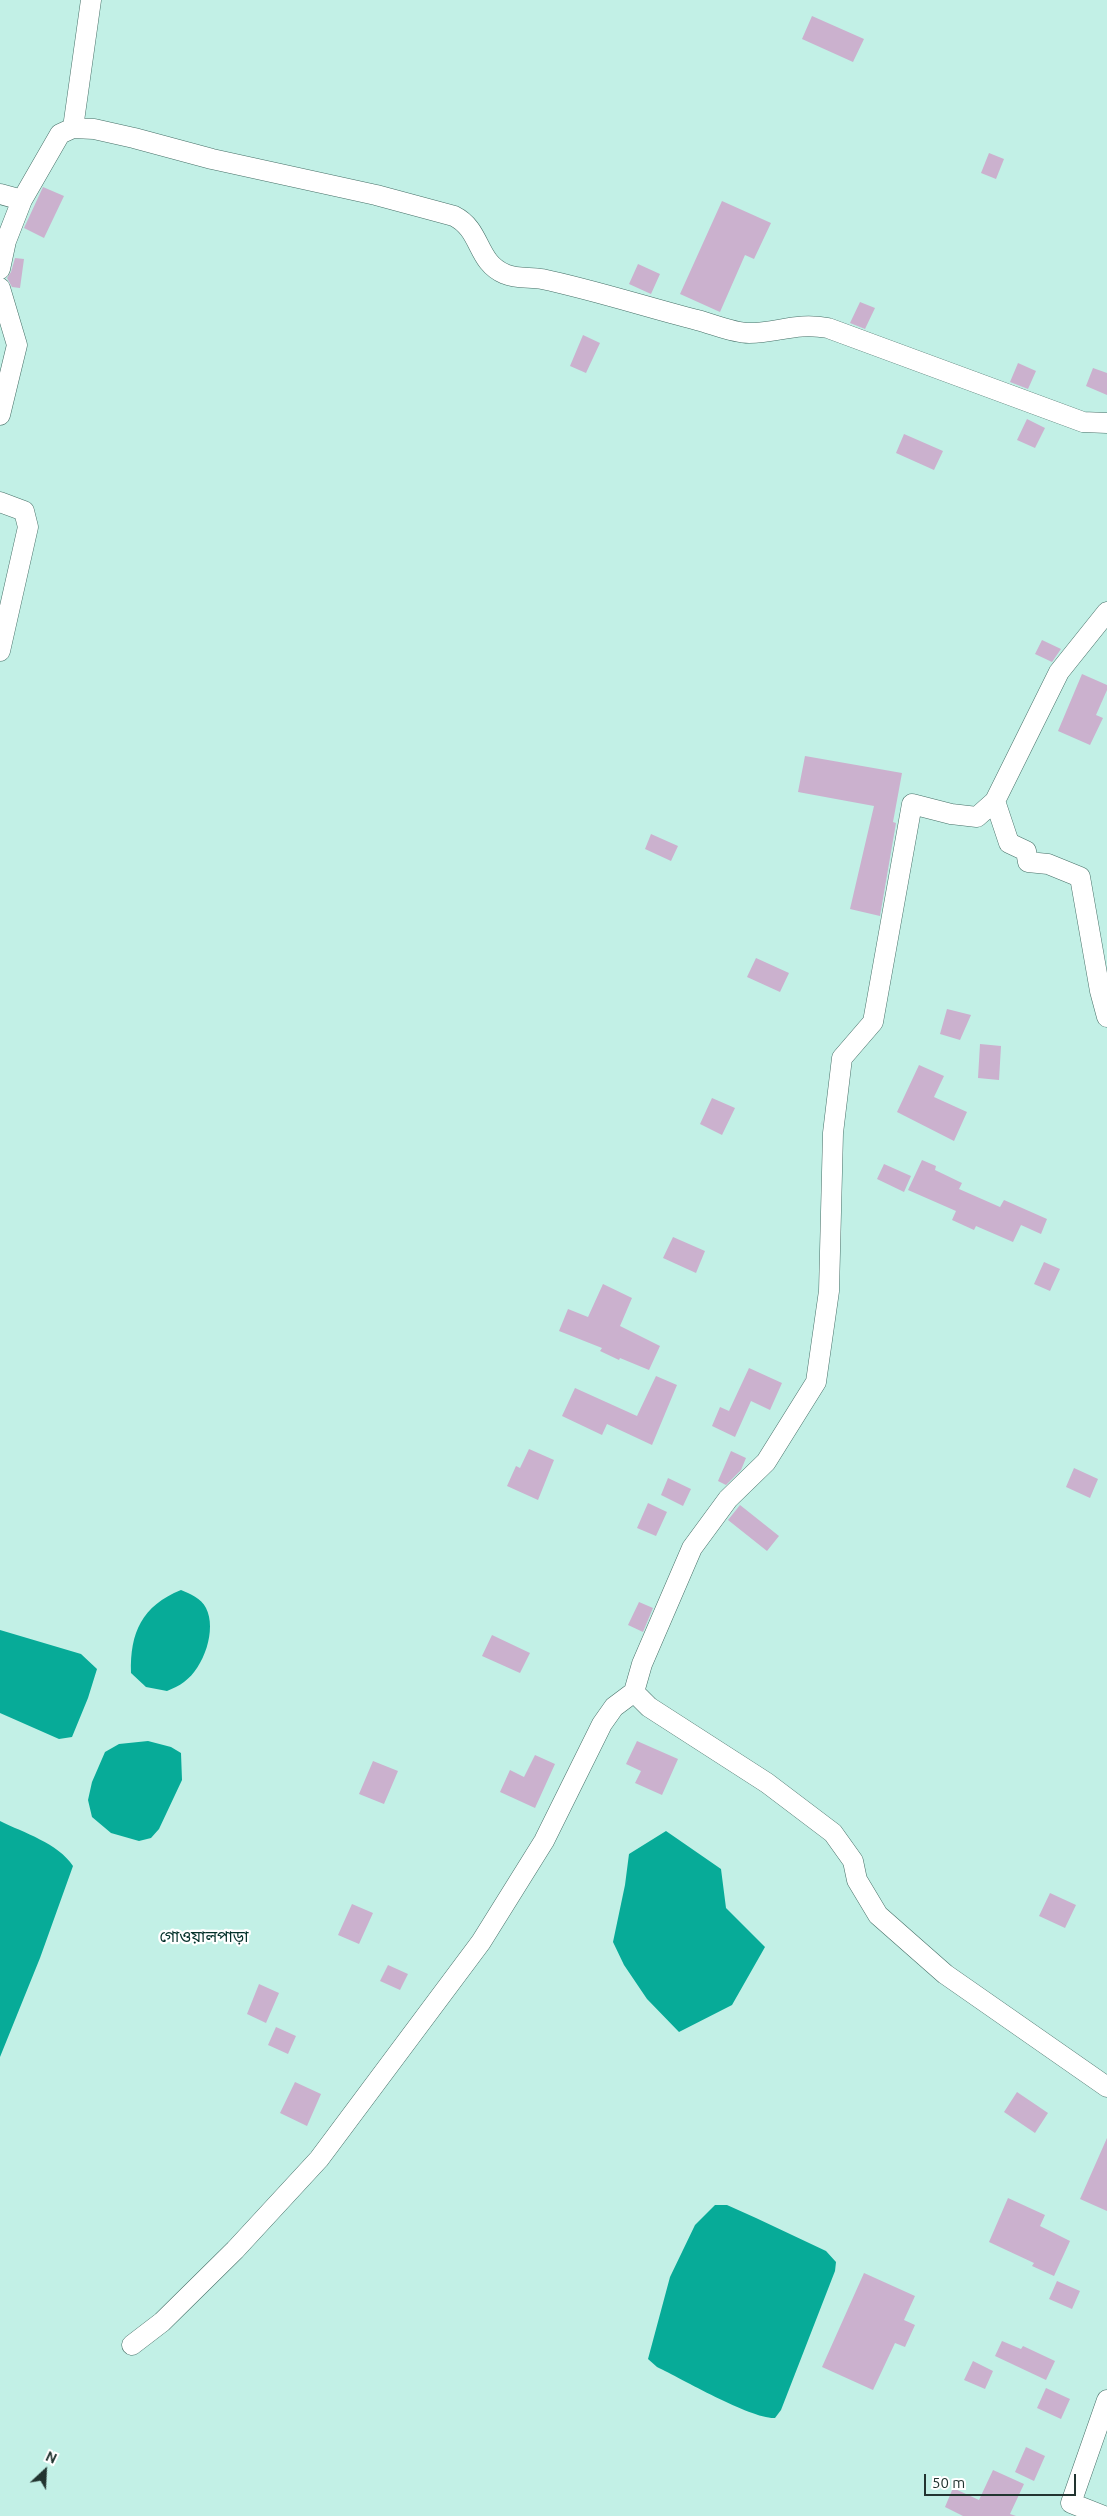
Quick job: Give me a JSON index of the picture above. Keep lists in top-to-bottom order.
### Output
{
  "districts": ["গোওয়ালপাড়া"],
  "scale_bar": "50 m",
  "north": "top right"
}
